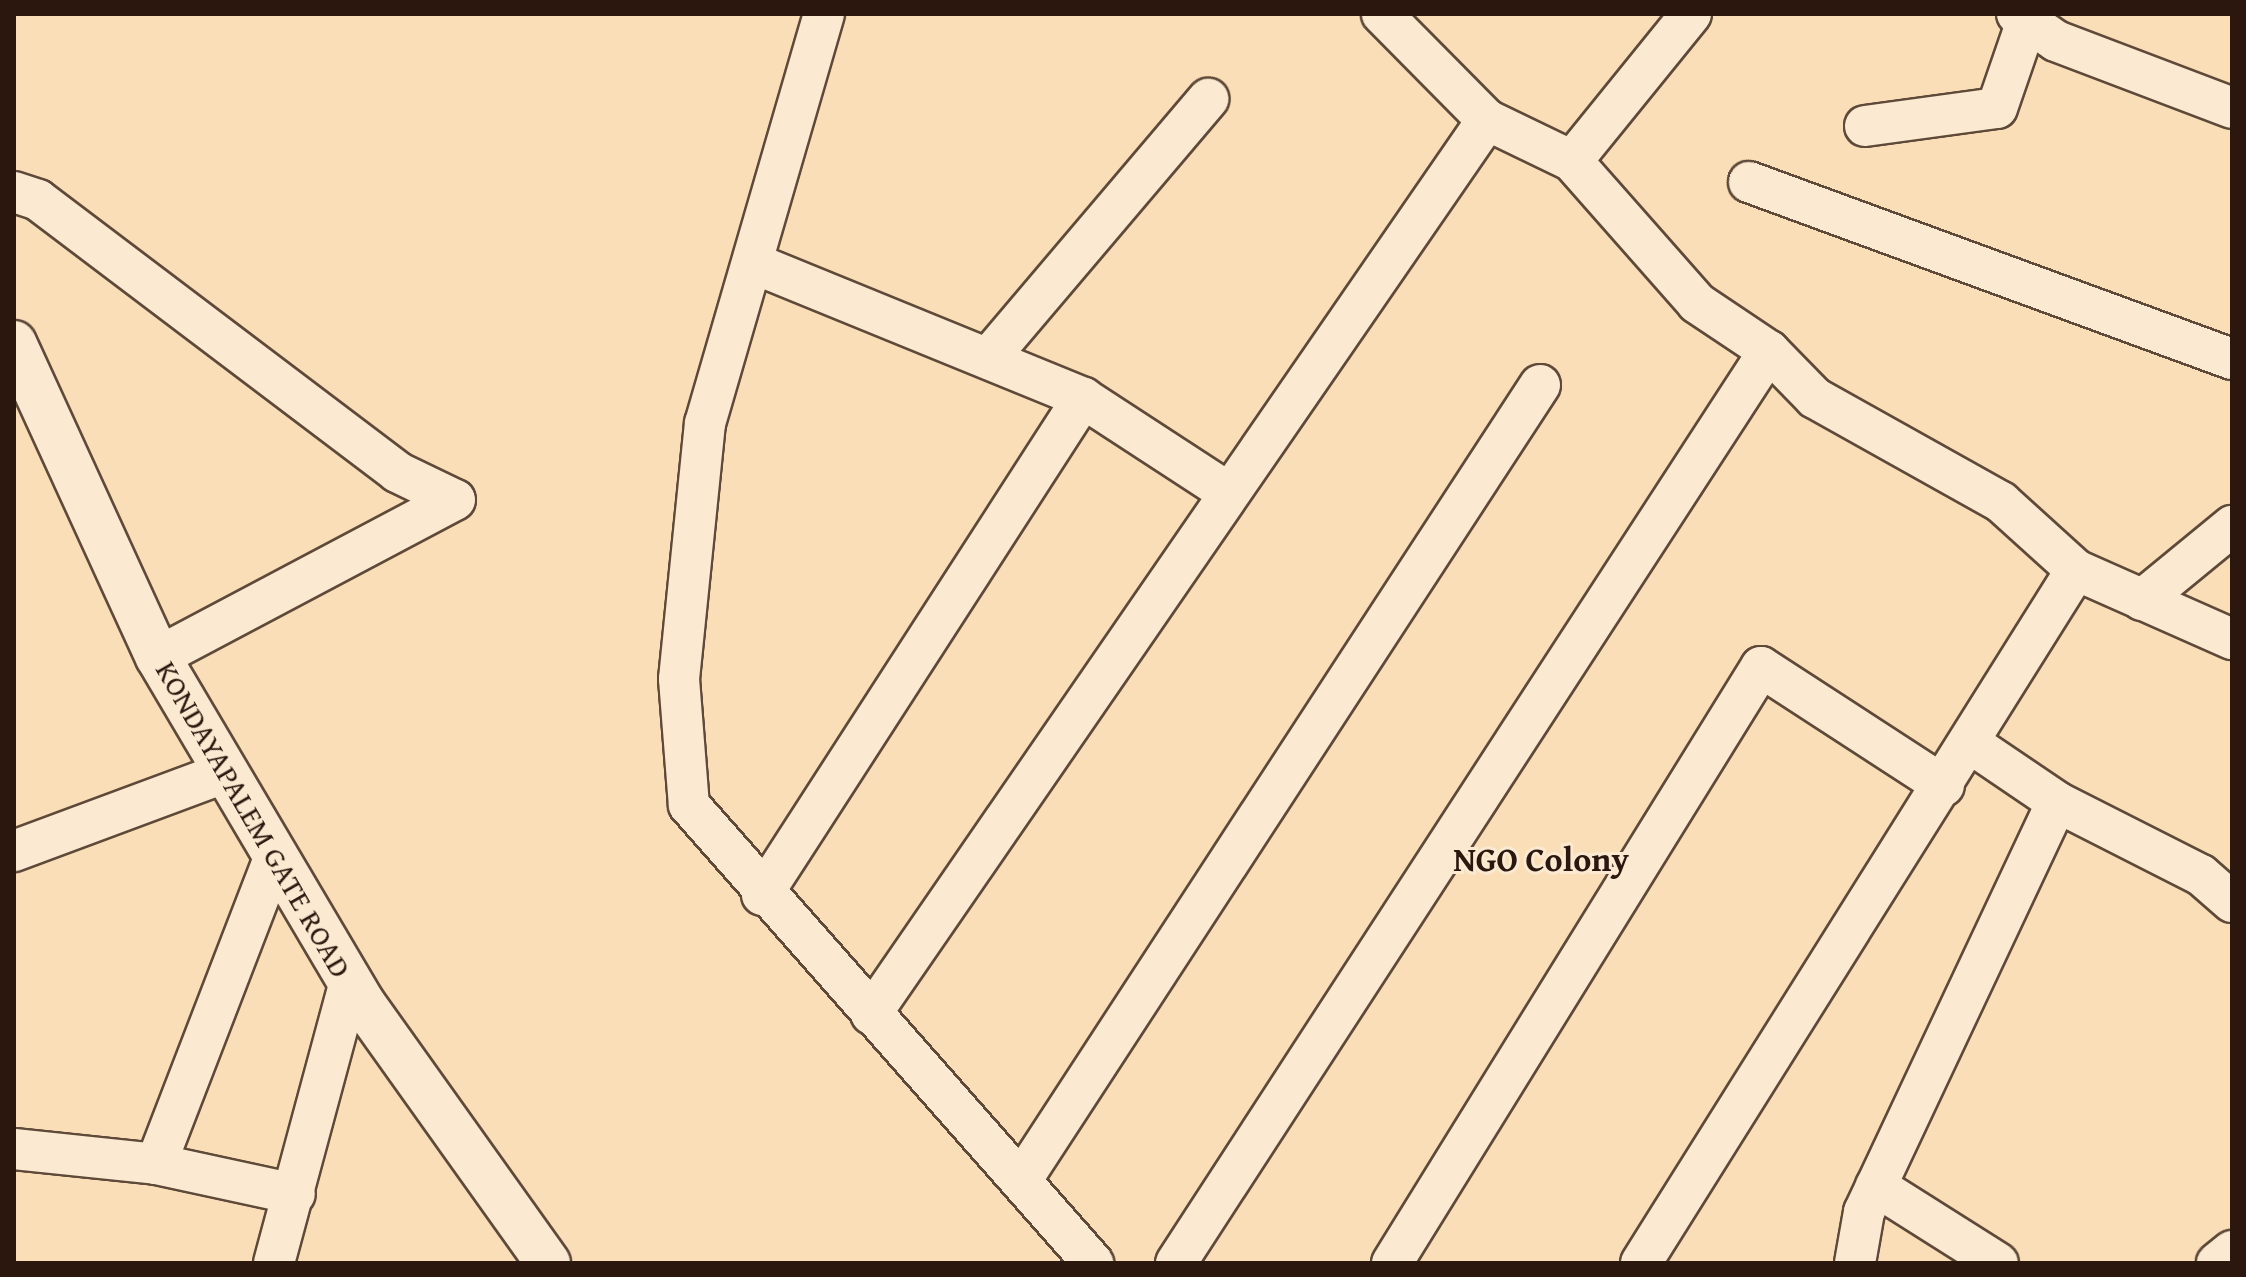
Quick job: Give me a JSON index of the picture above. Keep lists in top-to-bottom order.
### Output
{
  "streets": {
    "main road": ["KONDAYAPALEM GATE ROAD"]
  },
  "districts": ["NGO Colony"]
}
